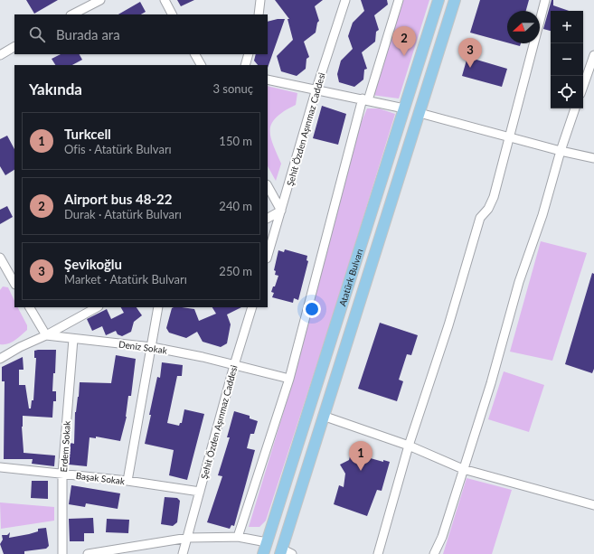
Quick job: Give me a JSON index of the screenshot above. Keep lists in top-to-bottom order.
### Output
{
  "streets": {
    "main road": ["Atatürk Bulvarı"],
    "street": [
      "Şehit Özden Aşınmaz Caddesi",
      "Deniz Sokak",
      "Erdem Sokak",
      "Başak Sokak"
    ]
  },
  "crossings": [
    ["Şehit Özden Aşınmaz Caddesi", "Deniz Sokak"],
    ["Şehit Özden Aşınmaz Caddesi", "Başak Sokak"],
    ["Deniz Sokak", "Erdem Sokak"],
    ["Erdem Sokak", "Başak Sokak"]
  ],
  "north": "left",
  "page": {
    "map_buttons": ["+", "−"],
    "search": "Burada ara",
    "pins": ["2", "3", "1"],
    "heading": ["Yakında", "3 sonuç"],
    "list": [
      {
        "mark": "1",
        "name": "Turkcell",
        "note": "Ofis · Atatürk Bulvarı",
        "value": "150 m"
      },
      {
        "mark": "2",
        "name": "Airport bus 48-22",
        "note": "Durak · Atatürk Bulvarı",
        "value": "240 m"
      },
      {
        "mark": "3",
        "name": "Şevikoğlu",
        "note": "Market · Atatürk Bulvarı",
        "value": "250 m"
      }
    ]
  }
}
